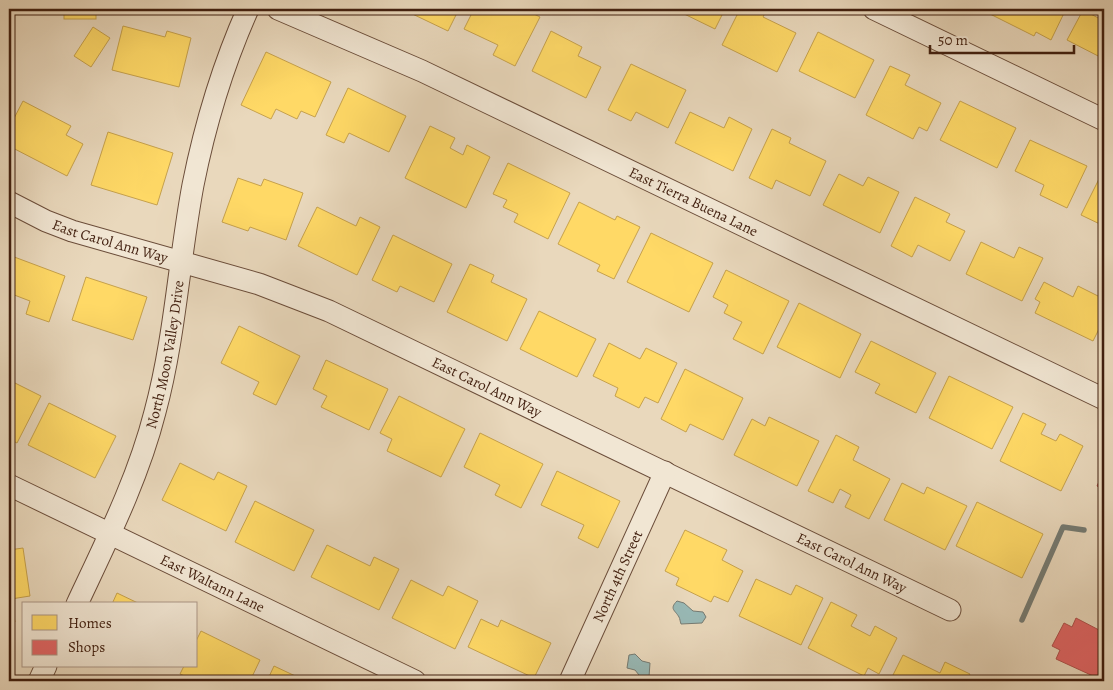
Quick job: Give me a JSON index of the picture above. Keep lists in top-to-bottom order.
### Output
{
  "streets": {
    "street": [
      "East Tierra Buena Lane",
      "East Carol Ann Way",
      "North Moon Valley Drive",
      "North 4th Street",
      "East Waltann Lane"
    ]
  },
  "crossings": [
    ["East Carol Ann Way", "North Moon Valley Drive"],
    ["East Carol Ann Way", "North 4th Street"],
    ["North Moon Valley Drive", "East Waltann Lane"]
  ],
  "legend": ["Homes", "Shops"],
  "scale_bar": "50 m"
}
